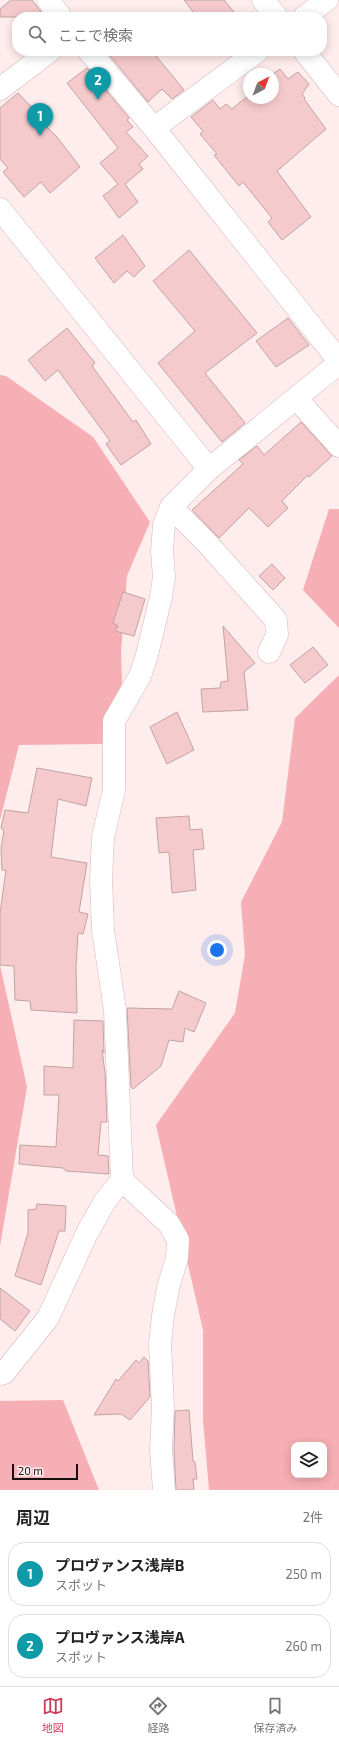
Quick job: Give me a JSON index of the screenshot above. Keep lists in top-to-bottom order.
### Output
{
  "scale_bar": "20 m",
  "north": "top right",
  "page": {
    "search": "ここで検索",
    "pins": ["2", "1"],
    "scale": "20 m",
    "heading": ["周辺", "2件"],
    "list": [
      {
        "mark": "1",
        "name": "プロヴァンス浅岸B",
        "note": "スポット",
        "value": "250 m"
      },
      {
        "mark": "2",
        "name": "プロヴァンス浅岸A",
        "note": "スポット",
        "value": "260 m"
      }
    ],
    "nav": ["地図", "経路", "保存済み"]
  }
}
